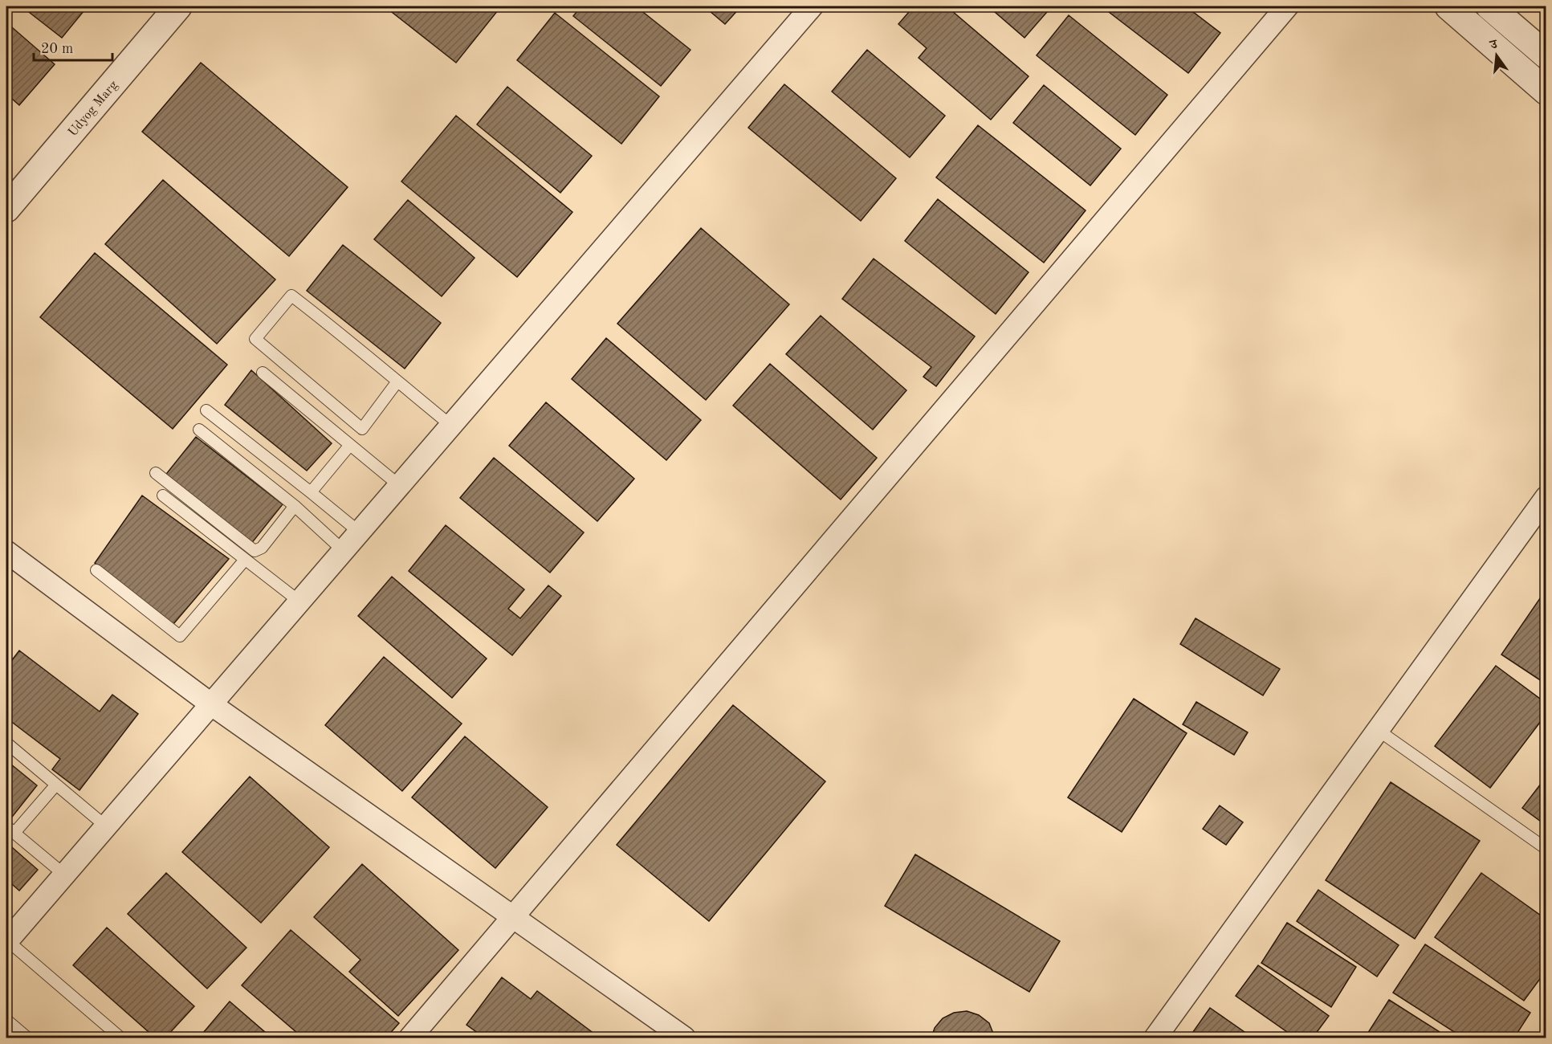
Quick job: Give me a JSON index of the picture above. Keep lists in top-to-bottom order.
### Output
{
  "streets": {
    "street": ["Udyog Marg"]
  },
  "scale_bar": "20 m",
  "north": "top"
}
